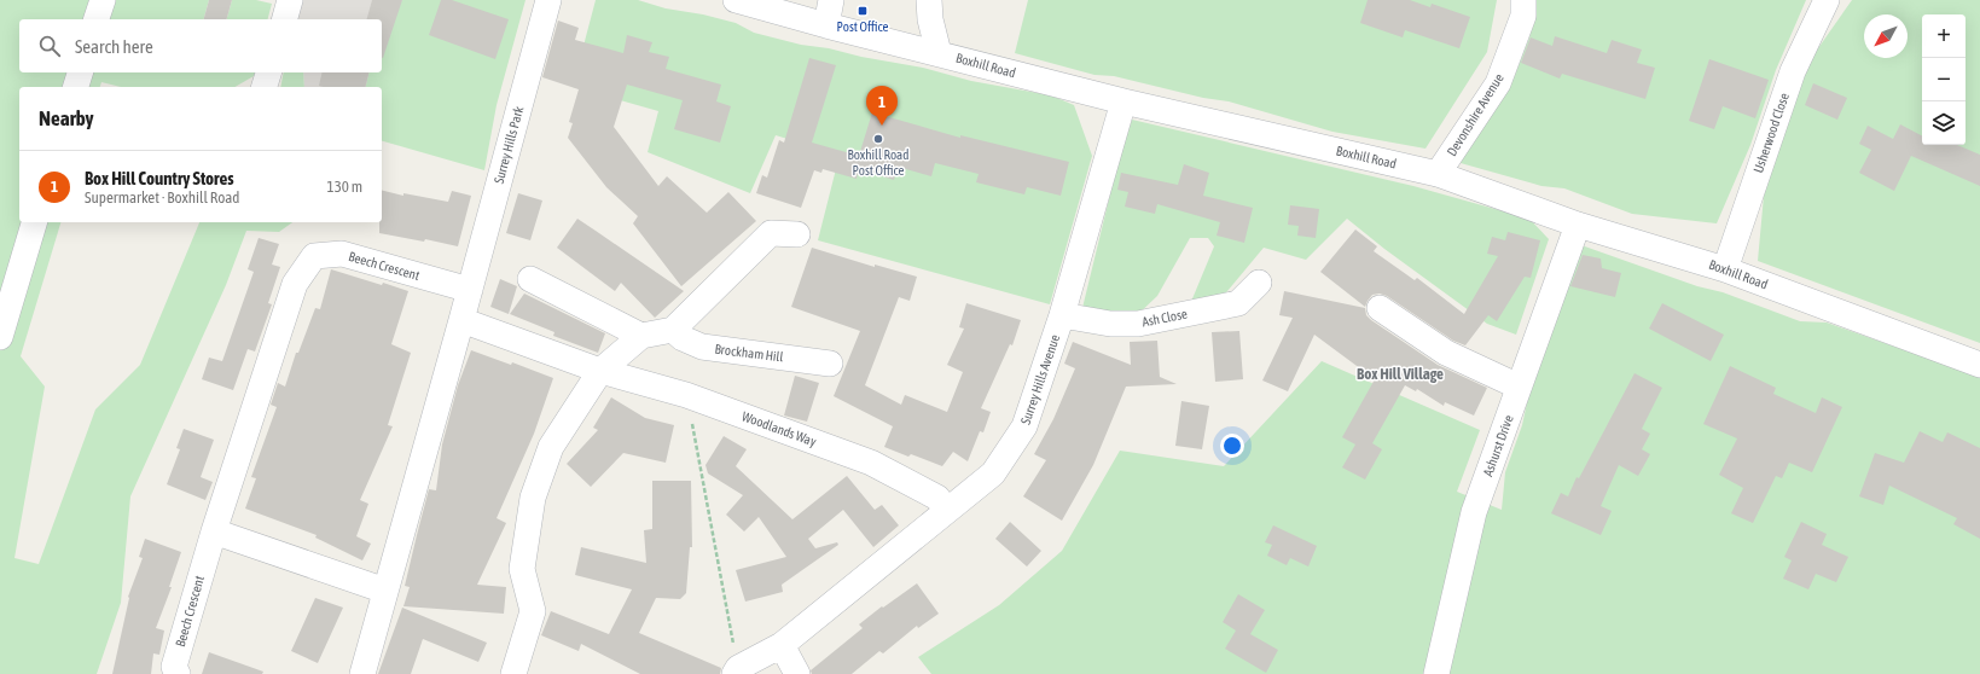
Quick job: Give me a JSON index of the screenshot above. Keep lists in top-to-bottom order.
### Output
{
  "streets": {
    "street": [
      "Boxhill Road",
      "Devonshire Avenue",
      "Usherwood Close",
      "Surrey Hills Park",
      "Beech Crescent",
      "Ash Close",
      "Brockham Hill",
      "Surrey Hills Avenue",
      "Woodlands Way",
      "Ashurst Drive"
    ]
  },
  "crossings": [
    ["Boxhill Road", "Devonshire Avenue"],
    ["Boxhill Road", "Usherwood Close"],
    ["Boxhill Road", "Surrey Hills Avenue"],
    ["Boxhill Road", "Ashurst Drive"],
    ["Surrey Hills Park", "Beech Crescent"],
    ["Ash Close", "Surrey Hills Avenue"],
    ["Surrey Hills Avenue", "Woodlands Way"]
  ],
  "districts": ["Box Hill Village"],
  "places": {
    "transit": ["Post Office"],
    "other": ["Boxhill Road Post Office"]
  },
  "north": "bottom left",
  "page": {
    "map_buttons": ["+", "−"],
    "search": "Search here",
    "pins": "1",
    "heading": "Nearby",
    "list": [
      {
        "mark": "1",
        "name": "Box Hill Country Stores",
        "note": "Supermarket · Boxhill Road",
        "value": "130 m"
      }
    ]
  }
}
